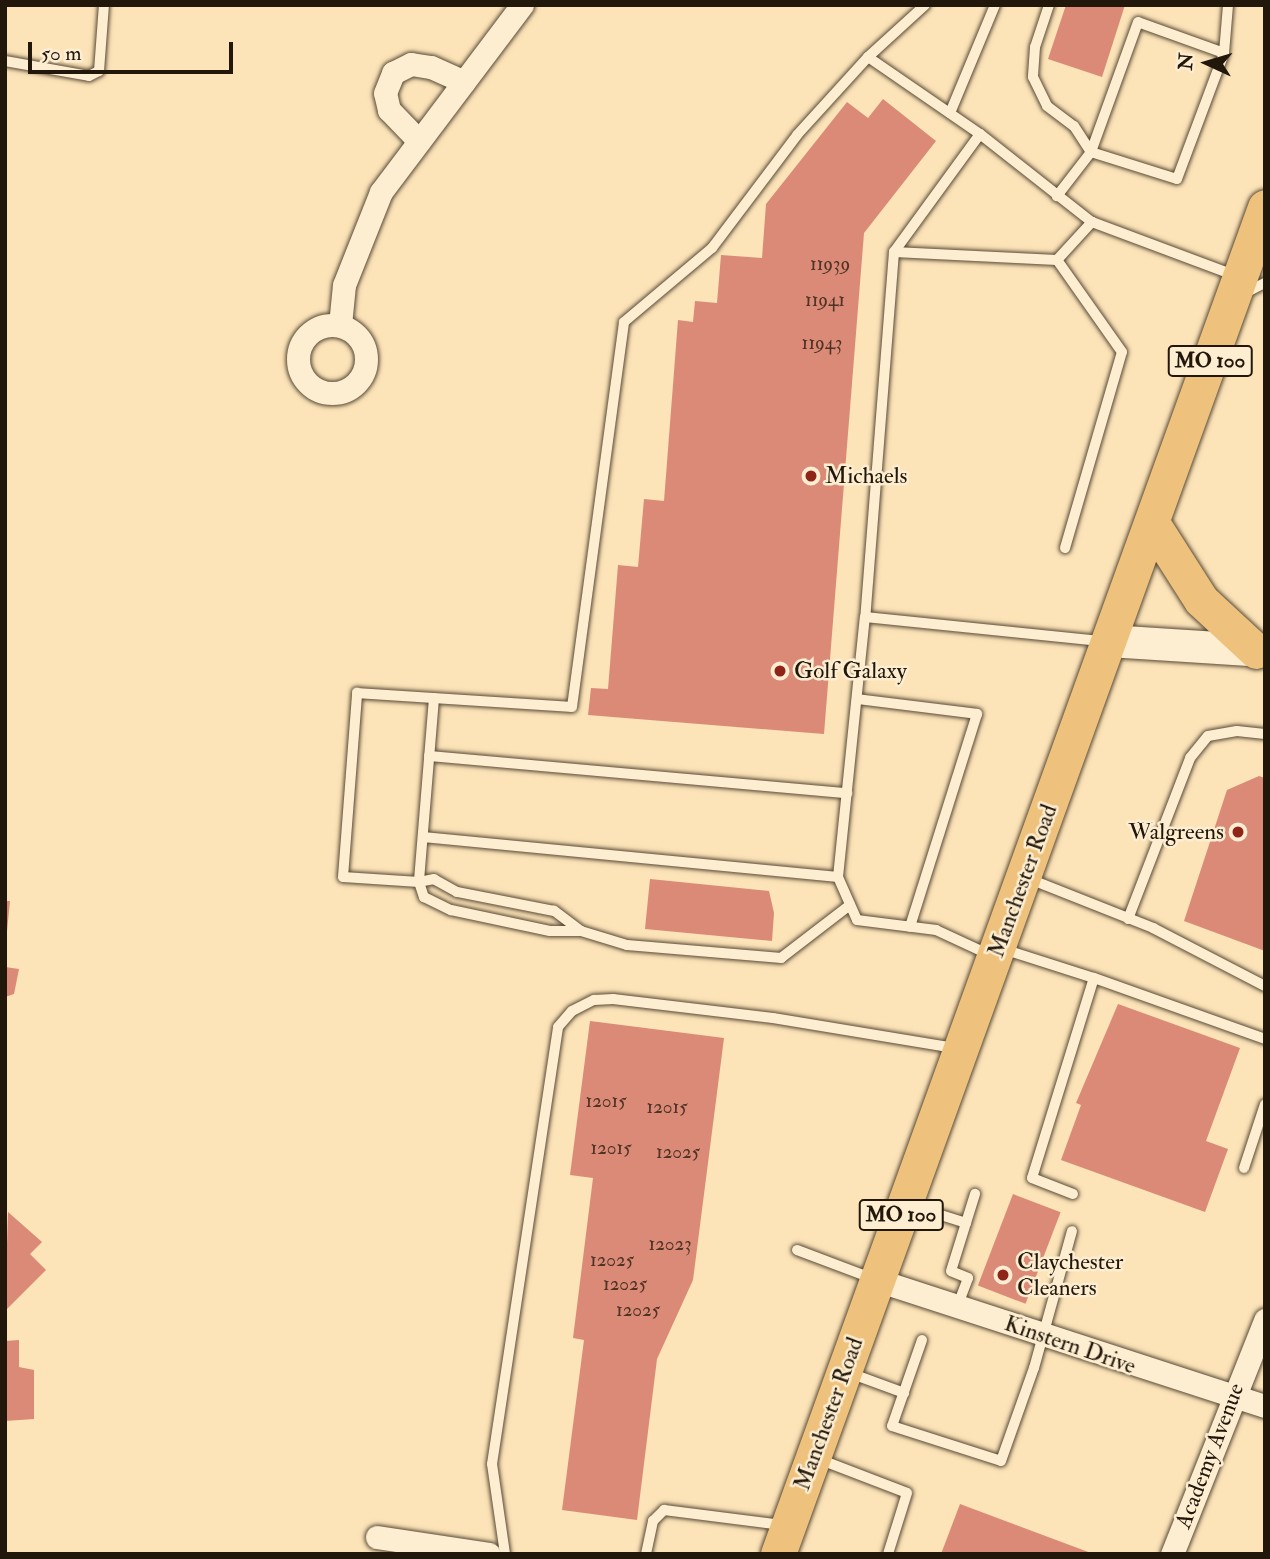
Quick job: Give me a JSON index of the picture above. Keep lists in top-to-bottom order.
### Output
{
  "streets": {
    "main road": ["MO 100", "Manchester Road"],
    "street": ["Kinstern Drive", "Academy Avenue"]
  },
  "crossings": [
    ["Manchester Road", "Kinstern Drive"],
    ["Kinstern Drive", "Academy Avenue"]
  ],
  "places": [
    "Michaels",
    "Golf Galaxy",
    "Walgreens",
    "Claychester Cleaners"
  ],
  "house_numbers": [
    "11939",
    "11941",
    "11943",
    "12015",
    "12015",
    "12015",
    "12025",
    "12023",
    "12025",
    "12025",
    "12025"
  ],
  "scale_bar": "50 m",
  "north": "left"
}
